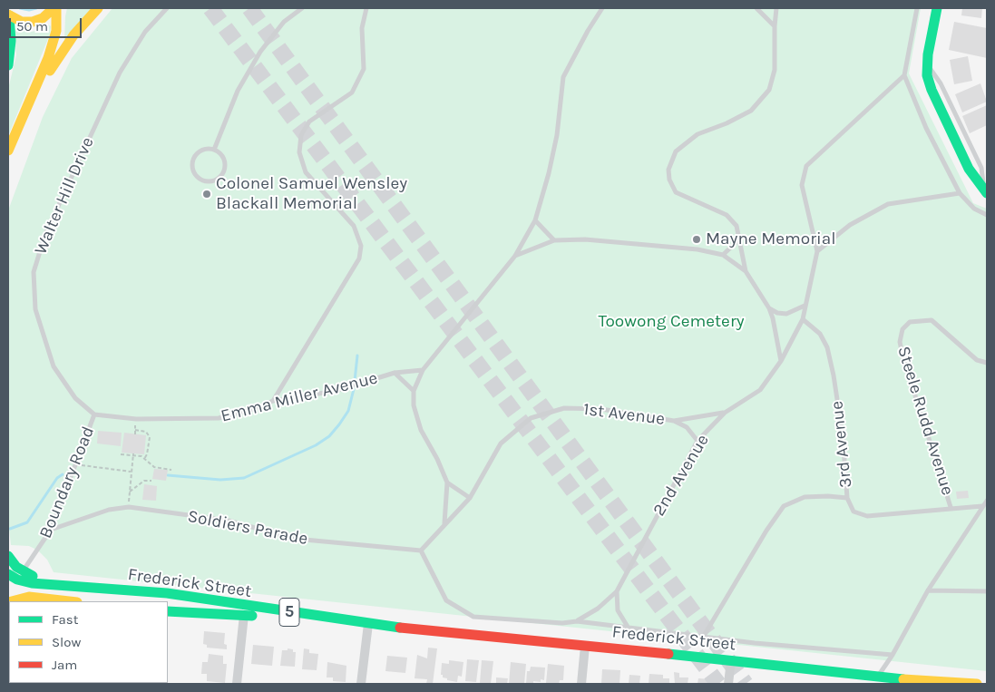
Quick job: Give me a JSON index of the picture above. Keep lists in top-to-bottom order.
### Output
{
  "streets": {
    "main road": ["Frederick Street", "5"],
    "lane": [
      "Walter Hill Drive",
      "Emma Miller Avenue",
      "1st Avenue",
      "Steele Rudd Avenue",
      "3rd Avenue",
      "2nd Avenue",
      "Boundary Road",
      "Soldiers Parade"
    ]
  },
  "crossings": [
    ["Walter Hill Drive", "Emma Miller Avenue"],
    ["Walter Hill Drive", "Boundary Road"],
    ["Emma Miller Avenue", "Boundary Road"],
    ["1st Avenue", "Soldiers Parade"],
    ["3rd Avenue", "2nd Avenue"],
    ["Boundary Road", "Soldiers Parade"],
    ["Boundary Road", "5"],
    ["Frederick Street", "5"]
  ],
  "parks": ["Toowong Cemetery"],
  "places": ["Colonel Samuel Wensley Blackall Memorial", "Mayne Memorial"],
  "legend": ["Fast", "Slow", "Jam"],
  "scale_bar": "50 m"
}
